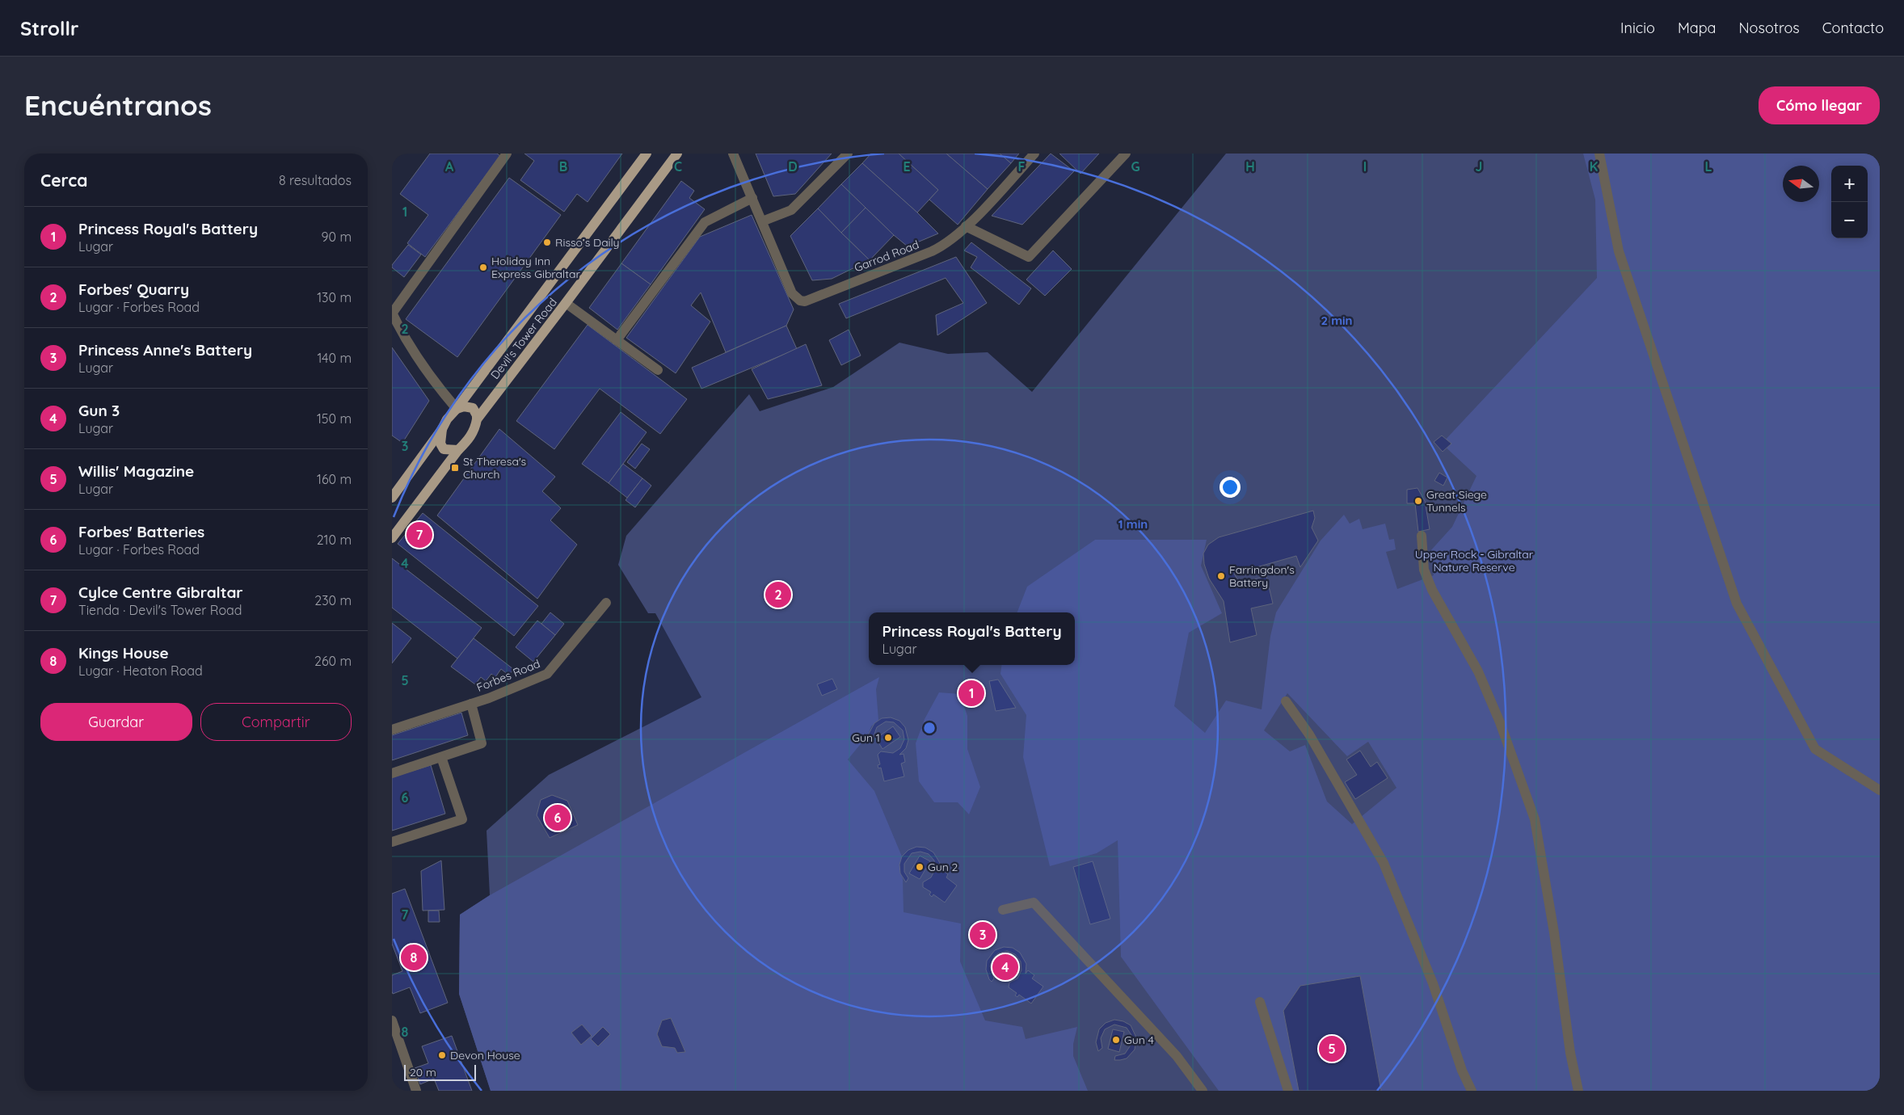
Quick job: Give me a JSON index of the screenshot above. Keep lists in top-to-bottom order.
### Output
{
  "streets": {
    "main road": ["Devil's Tower Road"],
    "street": ["Garrod Road", "Forbes Road"]
  },
  "parks": ["Upper Rock - Gibraltar Nature Reserve"],
  "places": {
    "other": [
      "Risso’s Daily",
      "Holiday Inn Express Gibraltar",
      "Great Siege Tunnels",
      "Farringdon's Battery",
      "Gun 1",
      "Gun 2",
      "Gun 4",
      "Devon House"
    ],
    "transit": ["St Theresa's Church"]
  },
  "scale_bar": "20 m",
  "north": "left",
  "page": {
    "header": "Strollr",
    "nav": [
      "Inicio",
      "Mapa",
      "Nosotros",
      "Contacto"
    ],
    "buttons": [
      "Cómo llegar",
      ["Guardar", "Compartir"]
    ],
    "title": "Encuéntranos",
    "heading": ["Cerca", "8 resultados"],
    "map_buttons": ["+", "−"],
    "list": [
      {
        "mark": "1",
        "name": "Princess Royal's Battery",
        "note": "Lugar",
        "value": "90 m"
      },
      {
        "mark": "2",
        "name": "Forbes' Quarry",
        "note": "Lugar · Forbes Road",
        "value": "130 m"
      },
      {
        "mark": "3",
        "name": "Princess Anne's Battery",
        "note": "Lugar",
        "value": "140 m"
      },
      {
        "mark": "4",
        "name": "Gun 3",
        "note": "Lugar",
        "value": "150 m"
      },
      {
        "mark": "5",
        "name": "Willis' Magazine",
        "note": "Lugar",
        "value": "160 m"
      },
      {
        "mark": "6",
        "name": "Forbes' Batteries",
        "note": "Lugar · Forbes Road",
        "value": "210 m"
      },
      {
        "mark": "7",
        "name": "Cylce Centre Gibraltar",
        "note": "Tienda · Devil's Tower Road",
        "value": "230 m"
      },
      {
        "mark": "8",
        "name": "Kings House",
        "note": "Lugar · Heaton Road",
        "value": "260 m"
      }
    ],
    "pins": [
      "7",
      "2",
      "1",
      "6",
      "3",
      "8",
      "4",
      "5"
    ],
    "popup": ["Princess Royal's Battery", "Lugar"],
    "scale": "20 m"
  },
  "grid": {
    "columns": [
      "A",
      "B",
      "C",
      "D",
      "E",
      "F",
      "G",
      "H",
      "I",
      "J",
      "K",
      "L"
    ],
    "rows": [
      "1",
      "2",
      "3",
      "4",
      "5",
      "6",
      "7",
      "8"
    ]
  },
  "rings": ["2 min", "1 min"]
}
